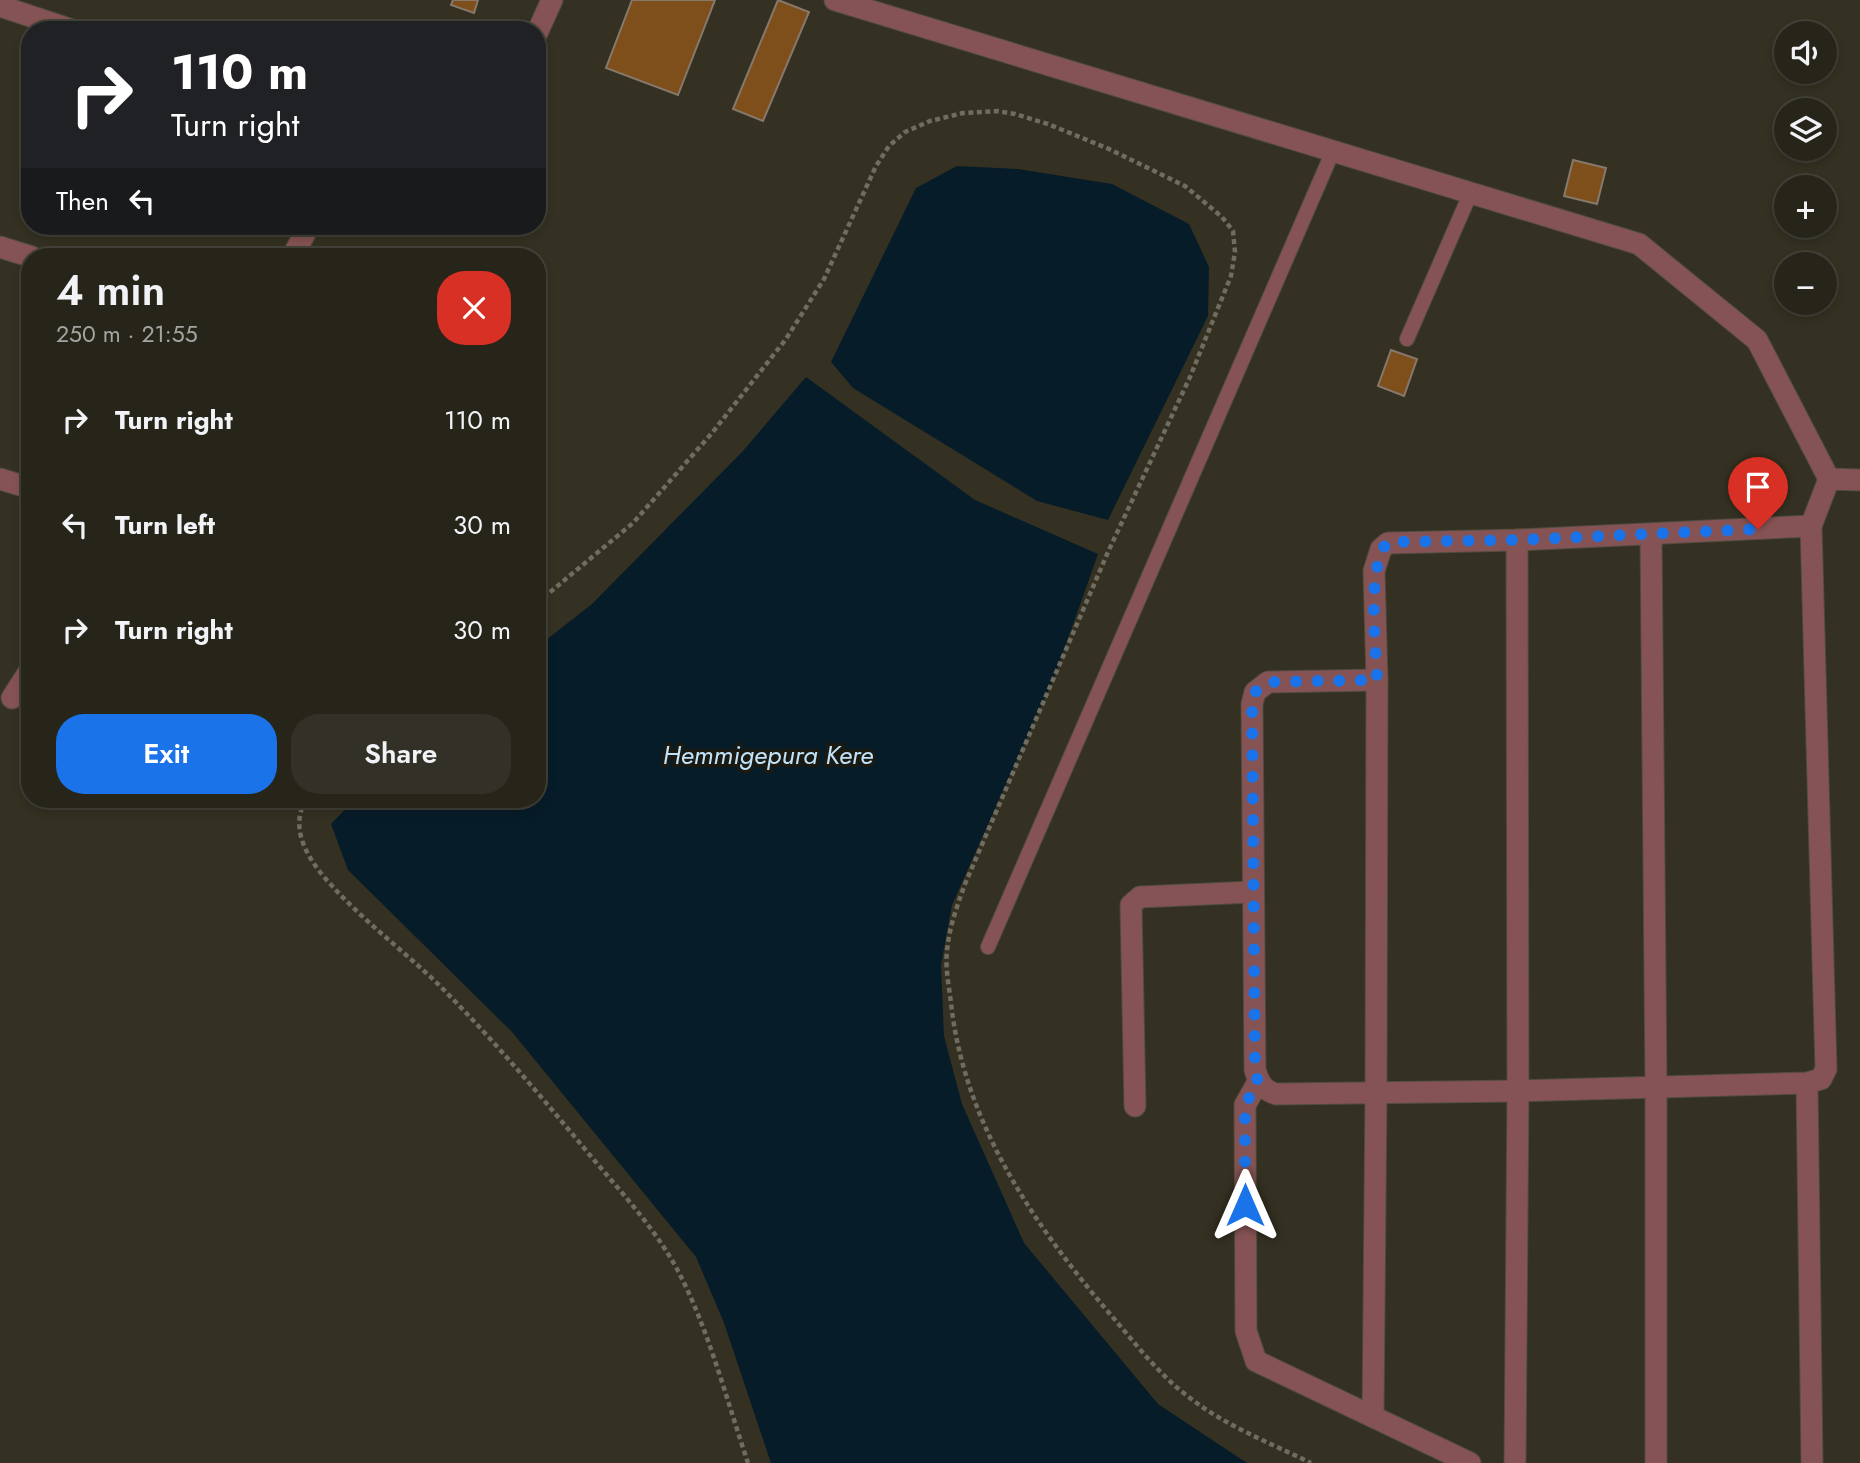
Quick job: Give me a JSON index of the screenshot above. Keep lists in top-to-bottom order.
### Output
{
  "water": ["Hemmigepura Kere"],
  "page": {
    "map_buttons": ["+", "−"],
    "turn": ["110 m", "Turn right"],
    "then": "Then",
    "heading": ["4 min", "250 m · 21:55"],
    "list": [
      {
        "name": "Turn right",
        "value": "110 m"
      },
      {
        "name": "Turn left",
        "value": "30 m"
      },
      {
        "name": "Turn right",
        "value": "30 m"
      }
    ],
    "buttons": ["Exit", "Share"]
  }
}
